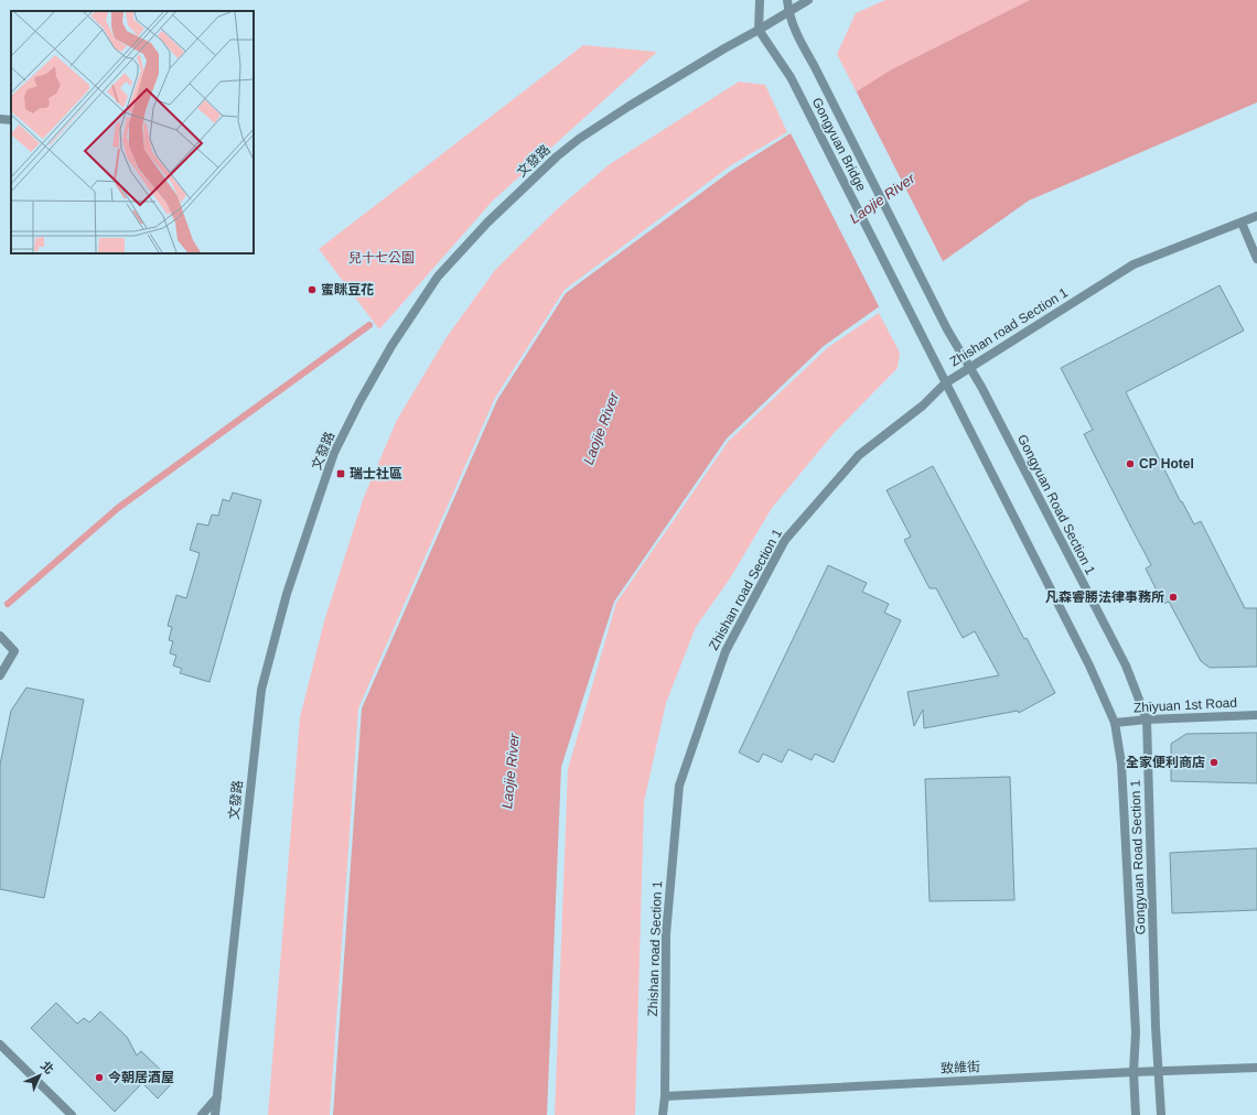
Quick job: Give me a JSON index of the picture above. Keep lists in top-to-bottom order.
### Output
{
  "streets": {
    "street": [
      "Gongyuan Bridge",
      "文發路",
      "Zhishan road Section 1",
      "Gongyuan Road Section 1",
      "Zhiyuan 1st Road",
      "致維街"
    ]
  },
  "crossings": [
    ["Gongyuan Bridge", "文發路"],
    ["Gongyuan Bridge", "Gongyuan Road Section 1"],
    ["Zhishan road Section 1", "Gongyuan Road Section 1"],
    ["Zhishan road Section 1", "致維街"],
    ["Gongyuan Road Section 1", "Zhiyuan 1st Road"],
    ["Gongyuan Road Section 1", "致維街"]
  ],
  "water": ["Laojie River"],
  "parks": ["兒十七公園"],
  "places": {
    "other": [
      "蜜眯豆花",
      "CP Hotel",
      "凡森睿勝法律事務所",
      "全家便利商店",
      "今朝居酒屋"
    ],
    "transit": ["瑞士社區"]
  },
  "north": "top right"
}
